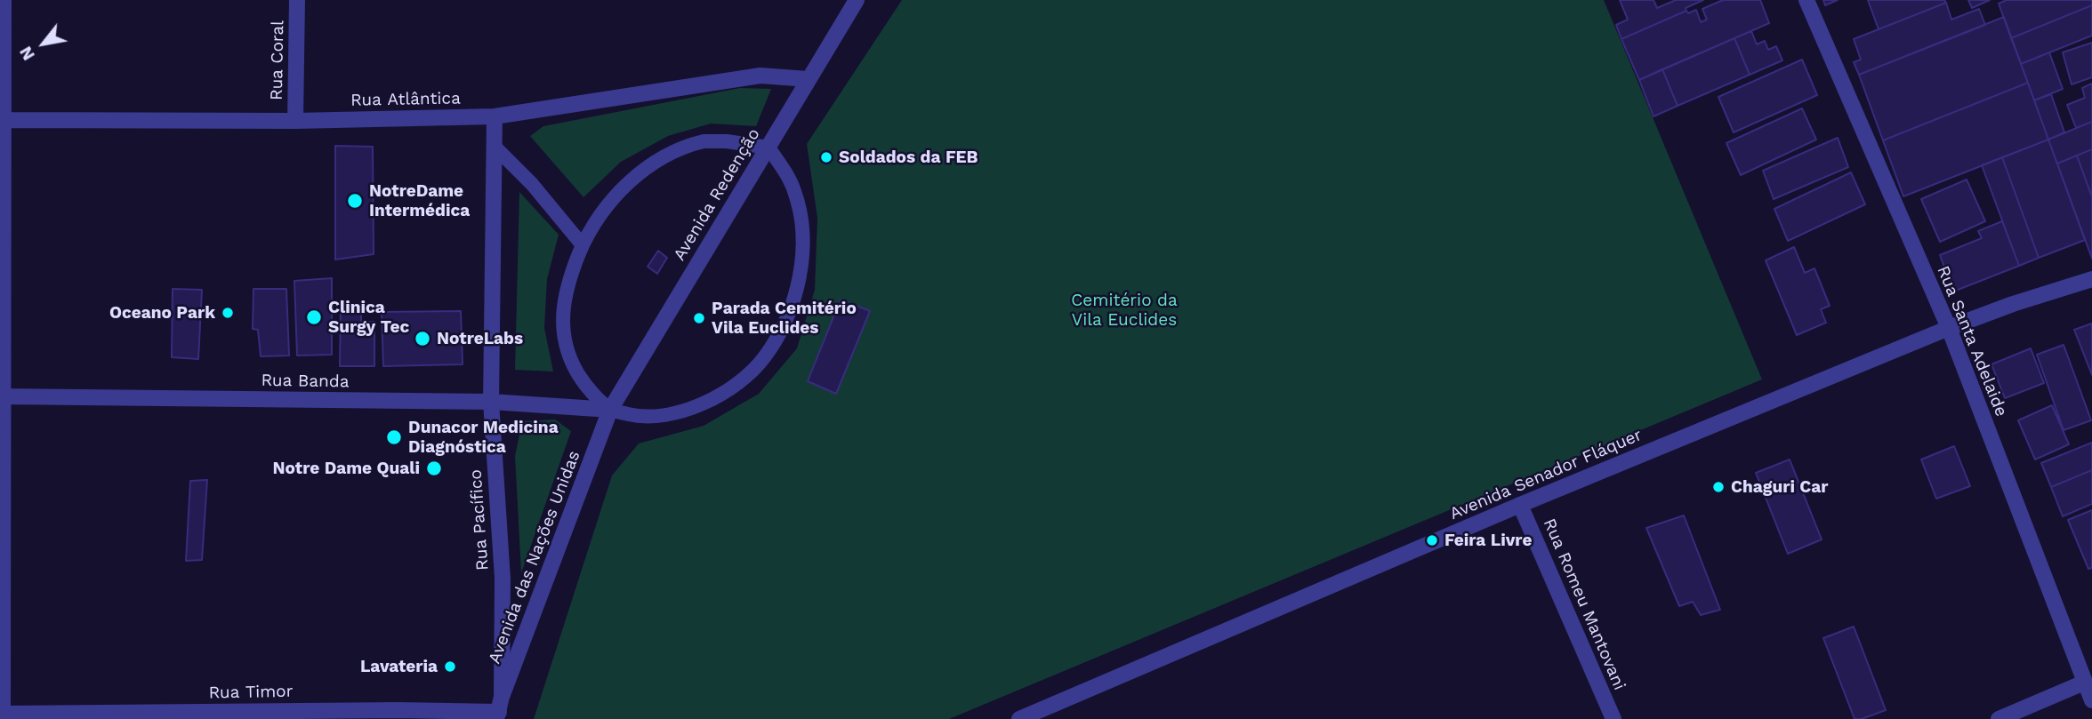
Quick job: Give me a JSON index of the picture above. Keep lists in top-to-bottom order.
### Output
{
  "streets": {
    "street": [
      "Rua Coral",
      "Rua Atlântica",
      "Avenida Redenção",
      "Rua Santa Adelaide",
      "Rua Banda",
      "Avenida Senador Fláquer",
      "Rua Pacífico",
      "Avenida das Nações Unidas",
      "Rua Romeu Mantovani",
      "Rua Timor"
    ]
  },
  "crossings": [
    ["Rua Coral", "Rua Atlântica"],
    ["Rua Atlântica", "Avenida Redenção"],
    ["Rua Atlântica", "Rua Pacífico"],
    ["Avenida Redenção", "Rua Banda"],
    ["Avenida Redenção", "Avenida das Nações Unidas"],
    ["Rua Santa Adelaide", "Avenida Senador Fláquer"],
    ["Rua Banda", "Rua Pacífico"],
    ["Rua Banda", "Avenida das Nações Unidas"],
    ["Avenida Senador Fláquer", "Rua Romeu Mantovani"],
    ["Rua Pacífico", "Avenida das Nações Unidas"],
    ["Rua Pacífico", "Rua Timor"],
    ["Avenida das Nações Unidas", "Rua Timor"]
  ],
  "parks": ["Cemitério da Vila Euclides"],
  "places": [
    "Soldados da FEB",
    "NotreDame Intermédica",
    "Oceano Park",
    "Clinica Surgy Tec",
    "Parada Cemitério Vila Euclides",
    "NotreLabs",
    "Dunacor Medicina Diagnóstica",
    "Notre Dame Quali",
    "Chaguri Car",
    "Feira Livre",
    "Lavateria"
  ],
  "north": "bottom left"
}
